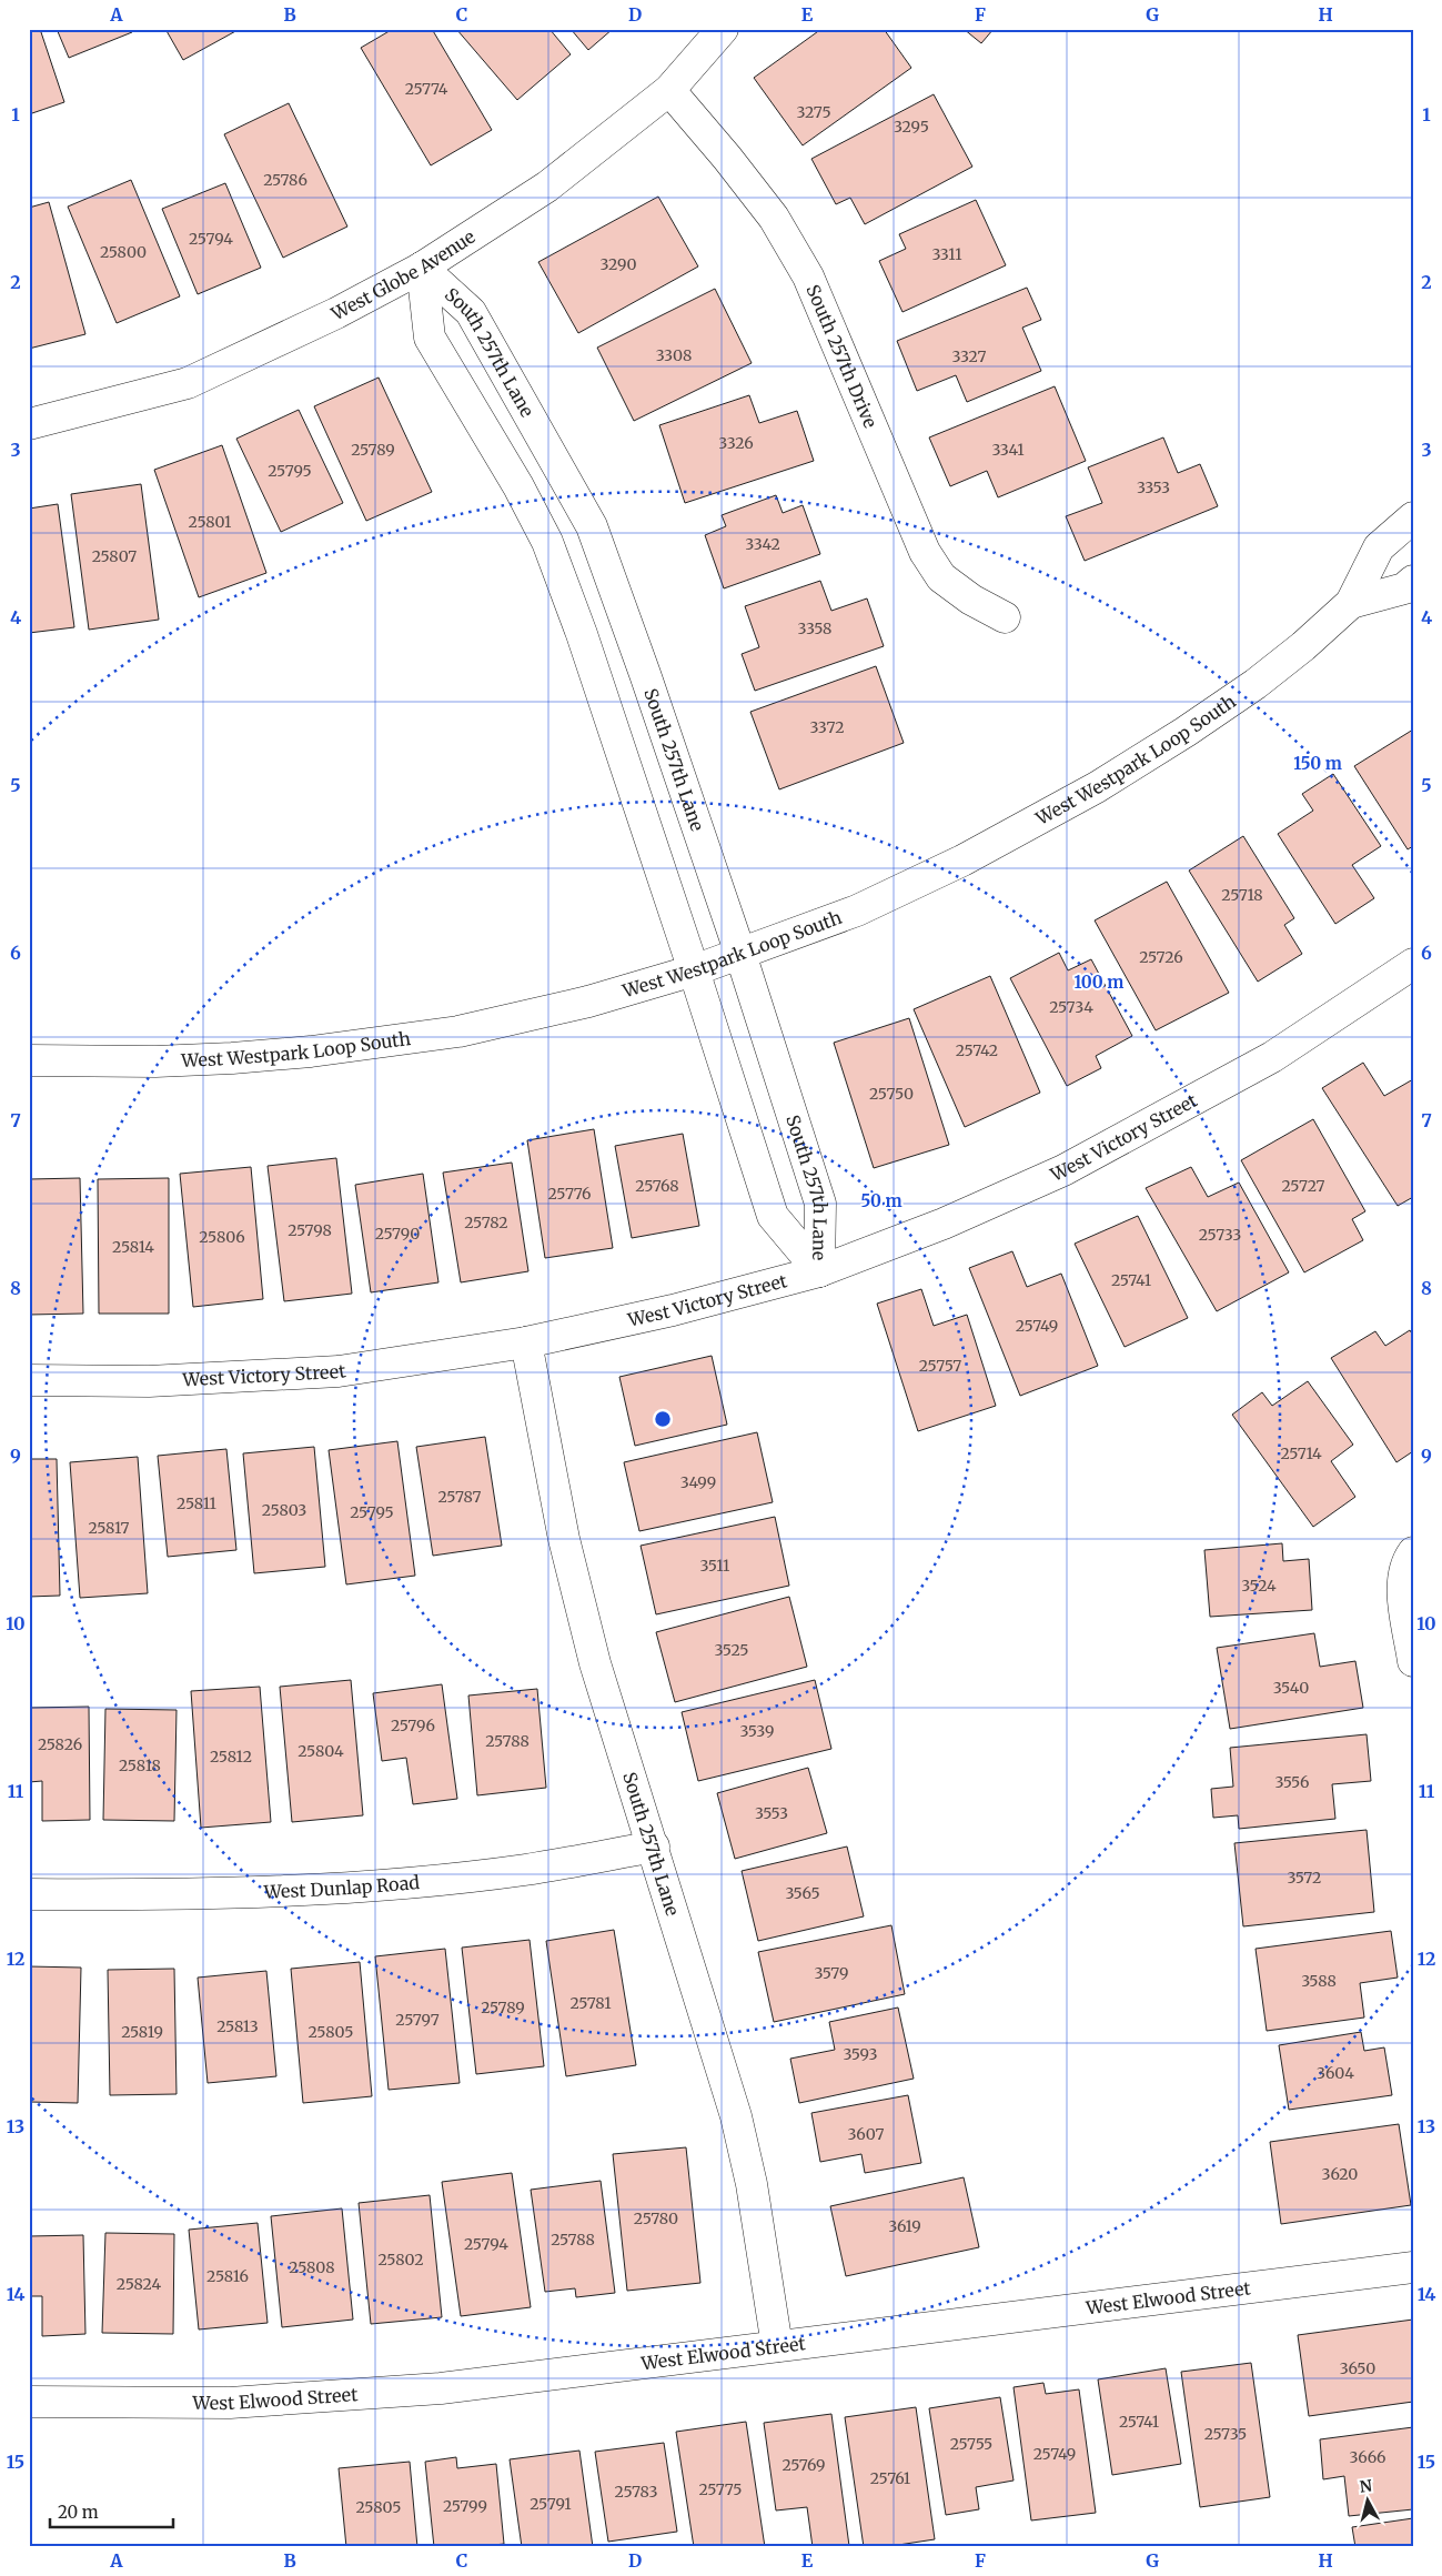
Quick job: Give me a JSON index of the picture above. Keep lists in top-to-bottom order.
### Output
{
  "streets": {
    "street": [
      "West Globe Avenue",
      "South 257th Lane",
      "South 257th Drive",
      "West Westpark Loop South",
      "West Victory Street",
      "West Dunlap Road",
      "West Elwood Street"
    ]
  },
  "crossings": [
    ["West Globe Avenue", "South 257th Lane"],
    ["West Globe Avenue", "South 257th Drive"],
    ["South 257th Lane", "West Westpark Loop South"],
    ["South 257th Lane", "West Victory Street"],
    ["South 257th Lane", "West Dunlap Road"],
    ["South 257th Lane", "West Elwood Street"]
  ],
  "house_numbers": [
    "25774",
    "3275",
    "3295",
    "25786",
    "25794",
    "25800",
    "3311",
    "3290",
    "3308",
    "3327",
    "3326",
    "25789",
    "3341",
    "25795",
    "3353",
    "25801",
    "3342",
    "25807",
    "3358",
    "3372",
    "25718",
    "25726",
    "25734",
    "25742",
    "25750",
    "25768",
    "25727",
    "25776",
    "25782",
    "25798",
    "25790",
    "25733",
    "25806",
    "25814",
    "25741",
    "25749",
    "25757",
    "25714",
    "3499",
    "25787",
    "25811",
    "25803",
    "25795",
    "25817",
    "3511",
    "3524",
    "3525",
    "3540",
    "25796",
    "3539",
    "25788",
    "25826",
    "25804",
    "25812",
    "25818",
    "3556",
    "3553",
    "3572",
    "3565",
    "3579",
    "3588",
    "25781",
    "25789",
    "25797",
    "25813",
    "25819",
    "25805",
    "3593",
    "3604",
    "3607",
    "3620",
    "25780",
    "3619",
    "25788",
    "25794",
    "25802",
    "25808",
    "25816",
    "25824",
    "3650",
    "25741",
    "25735",
    "25755",
    "25749",
    "3666",
    "25769",
    "25761",
    "25775",
    "25783",
    "25791",
    "25799",
    "25805"
  ],
  "scale_bar": "20 m",
  "north": "top",
  "grid": {
    "columns": [
      "A",
      "B",
      "C",
      "D",
      "E",
      "F",
      "G",
      "H"
    ],
    "rows": [
      "1",
      "2",
      "3",
      "4",
      "5",
      "6",
      "7",
      "8",
      "9",
      "10",
      "11",
      "12",
      "13",
      "14",
      "15"
    ]
  },
  "rings": ["150 m", "100 m", "50 m"]
}
